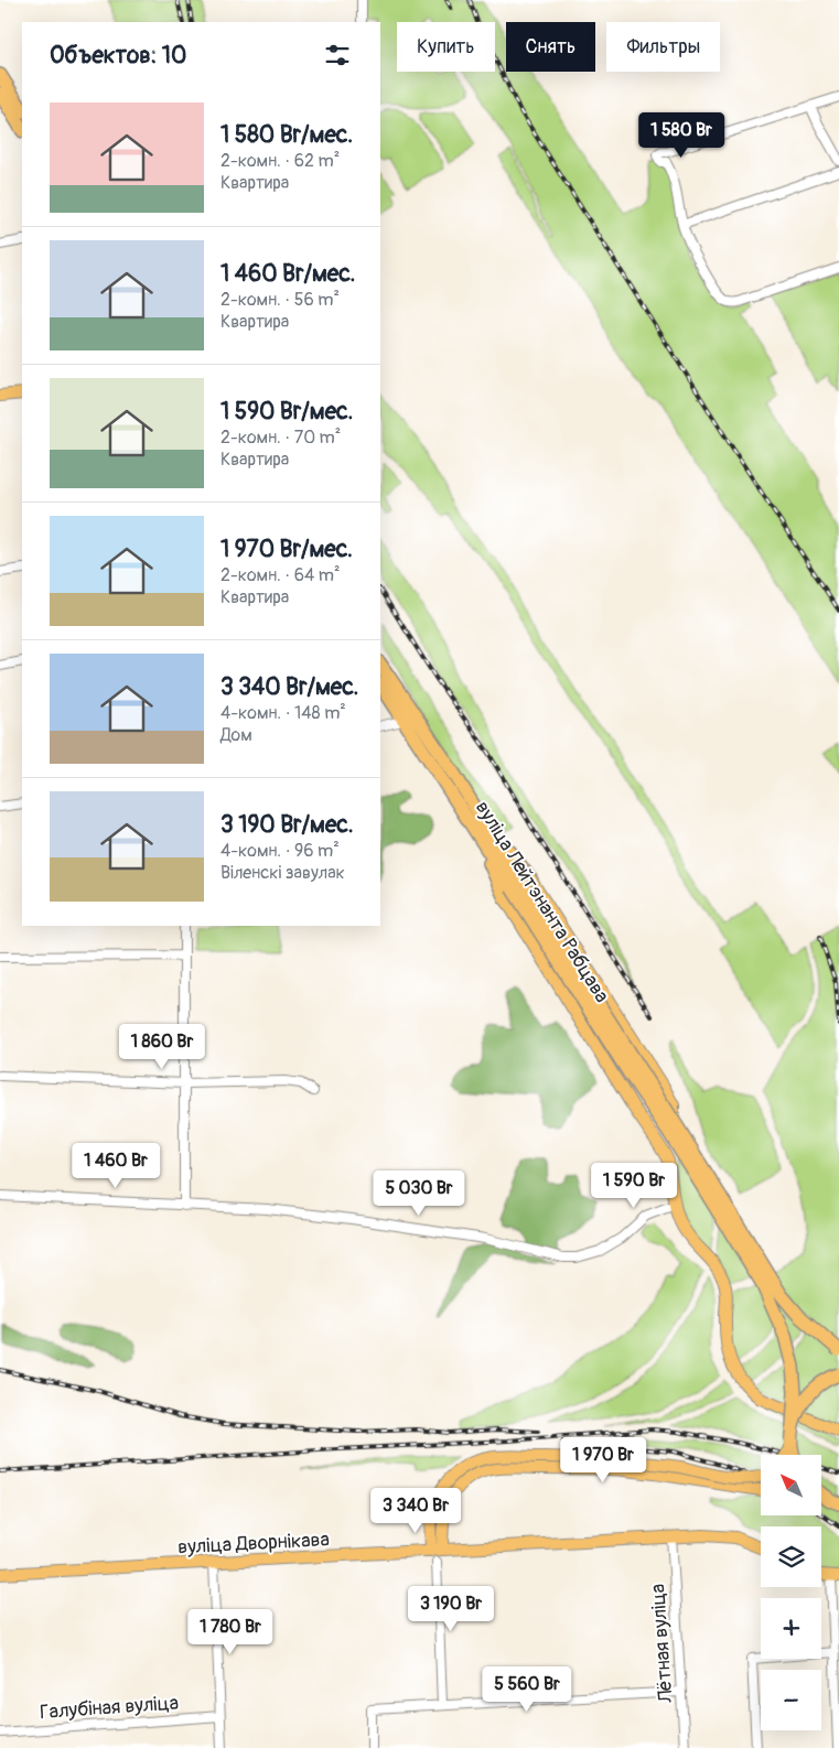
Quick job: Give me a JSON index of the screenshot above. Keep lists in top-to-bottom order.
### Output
{
  "streets": {
    "highway": ["вуліца Лейтэнанта Рабцава"],
    "main road": ["вуліца Дворнікава"],
    "street": ["Лётная вуліца", "Галубіная вуліца"]
  },
  "crossings": [
    ["вуліца Дворнікава", "Лётная вуліца"]
  ],
  "north": "top left",
  "page": {
    "chip": ["Купить", "Снять", "Фильтры"],
    "heading": "Объектов: 10",
    "list": [
      {
        "name": "1 580 Br/мес.",
        "note": "2-комн. · 62 m² · Квартира"
      },
      {
        "name": "1 460 Br/мес.",
        "note": "2-комн. · 56 m² · Квартира"
      },
      {
        "name": "1 590 Br/мес.",
        "note": "2-комн. · 70 m² · Квартира"
      },
      {
        "name": "1 970 Br/мес.",
        "note": "2-комн. · 64 m² · Квартира"
      },
      {
        "name": "3 340 Br/мес.",
        "note": "4-комн. · 148 m² · Дом"
      },
      {
        "name": "3 190 Br/мес.",
        "note": "4-комн. · 96 m² · Віленскі завулак"
      }
    ],
    "price": [
      "1 580 Br",
      "1 860 Br",
      "1 460 Br",
      "1 590 Br",
      "5 030 Br",
      "1 970 Br",
      "3 340 Br",
      "3 190 Br",
      "1 780 Br",
      "5 560 Br"
    ],
    "map_buttons": ["+", "−"]
  }
}
